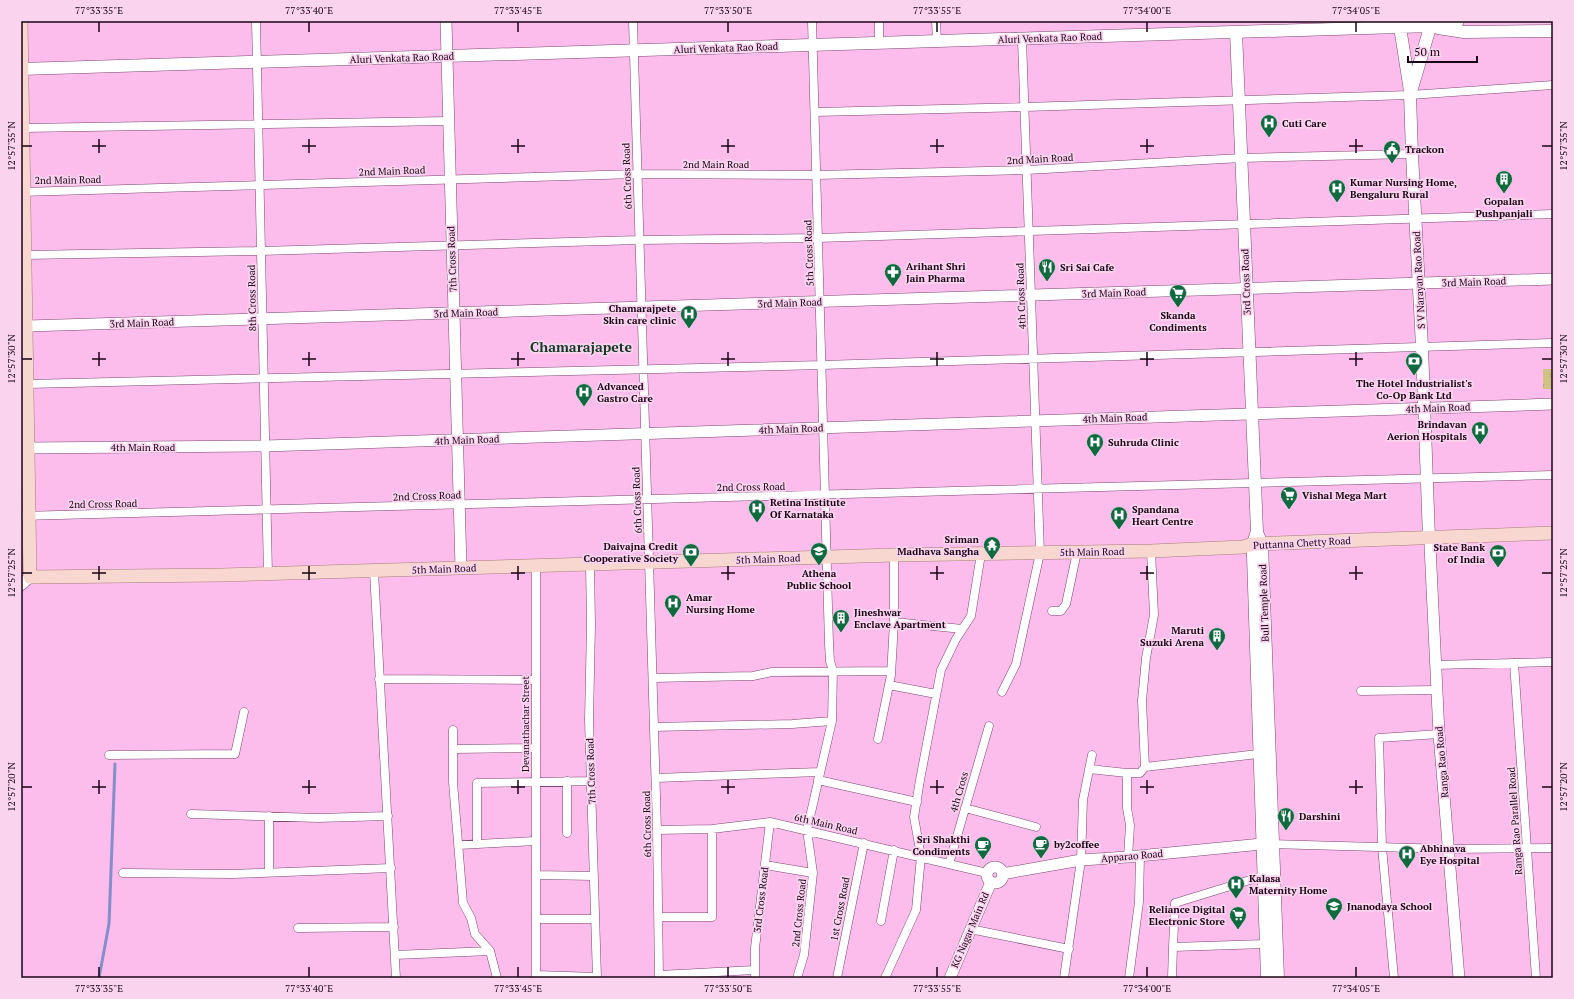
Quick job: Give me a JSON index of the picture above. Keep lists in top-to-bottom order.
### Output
{
  "streets": {
    "main road": [
      "Aluri Venkata Rao Road",
      "S V Narayan Rao Road",
      "3rd Cross Road",
      "Puttanna Chetty Road",
      "5th Main Road",
      "Bull Temple Road"
    ],
    "street": [
      "2nd Main Road",
      "6th Cross Road",
      "5th Cross Road",
      "7th Cross Road",
      "3rd Main Road",
      "4th Cross Road",
      "8th Cross Road",
      "4th Main Road",
      "2nd Cross Road",
      "Devanathachar Street",
      "Ranga Rao Road",
      "4th Cross",
      "Ranga Rao Parallel Road",
      "6th Main Road",
      "Apparao Road",
      "1st Cross Road",
      "KG Nagar Main Rd"
    ]
  },
  "crossings": [
    ["Aluri Venkata Rao Road", "6th Cross Road"],
    ["Aluri Venkata Rao Road", "5th Cross Road"],
    ["Aluri Venkata Rao Road", "7th Cross Road"],
    ["Aluri Venkata Rao Road", "S V Narayan Rao Road"],
    ["Aluri Venkata Rao Road", "3rd Cross Road"],
    ["Aluri Venkata Rao Road", "4th Cross Road"],
    ["Aluri Venkata Rao Road", "8th Cross Road"],
    ["2nd Main Road", "6th Cross Road"],
    ["2nd Main Road", "5th Cross Road"],
    ["2nd Main Road", "7th Cross Road"],
    ["2nd Main Road", "S V Narayan Rao Road"],
    ["2nd Main Road", "3rd Cross Road"],
    ["2nd Main Road", "4th Cross Road"],
    ["2nd Main Road", "8th Cross Road"],
    ["6th Cross Road", "3rd Main Road"],
    ["6th Cross Road", "4th Main Road"],
    ["6th Cross Road", "2nd Cross Road"],
    ["6th Cross Road", "5th Main Road"],
    ["6th Cross Road", "6th Main Road"],
    ["5th Cross Road", "3rd Main Road"],
    ["5th Cross Road", "4th Main Road"],
    ["5th Cross Road", "2nd Cross Road"],
    ["5th Cross Road", "5th Main Road"],
    ["5th Cross Road", "6th Main Road"],
    ["7th Cross Road", "3rd Main Road"],
    ["7th Cross Road", "4th Main Road"],
    ["7th Cross Road", "2nd Cross Road"],
    ["7th Cross Road", "5th Main Road"],
    ["S V Narayan Rao Road", "3rd Main Road"],
    ["S V Narayan Rao Road", "4th Main Road"],
    ["S V Narayan Rao Road", "2nd Cross Road"],
    ["S V Narayan Rao Road", "Puttanna Chetty Road"],
    ["S V Narayan Rao Road", "Ranga Rao Road"],
    ["3rd Cross Road", "3rd Main Road"],
    ["3rd Cross Road", "4th Main Road"],
    ["3rd Cross Road", "2nd Cross Road"],
    ["3rd Cross Road", "Puttanna Chetty Road"],
    ["3rd Cross Road", "5th Main Road"],
    ["3rd Cross Road", "Bull Temple Road"],
    ["3rd Cross Road", "6th Main Road"],
    ["3rd Main Road", "4th Cross Road"],
    ["3rd Main Road", "8th Cross Road"],
    ["4th Cross Road", "4th Main Road"],
    ["4th Cross Road", "2nd Cross Road"],
    ["4th Cross Road", "5th Main Road"],
    ["8th Cross Road", "4th Main Road"],
    ["8th Cross Road", "2nd Cross Road"],
    ["8th Cross Road", "5th Main Road"],
    ["Puttanna Chetty Road", "5th Main Road"],
    ["Puttanna Chetty Road", "Bull Temple Road"],
    ["Puttanna Chetty Road", "Ranga Rao Road"],
    ["5th Main Road", "Bull Temple Road"],
    ["5th Main Road", "Devanathachar Street"],
    ["Bull Temple Road", "Apparao Road"],
    ["4th Cross", "6th Main Road"],
    ["6th Main Road", "Apparao Road"],
    ["6th Main Road", "1st Cross Road"],
    ["6th Main Road", "KG Nagar Main Rd"],
    ["Apparao Road", "KG Nagar Main Rd"]
  ],
  "districts": ["Chamarajapete"],
  "places": {
    "hospital": [
      "Cuti Care",
      "Kumar Nursing Home, Bengaluru Rural",
      "Chamarajpete Skin care clinic",
      "Advanced Gastro Care",
      "Brindavan Aerion Hospitals",
      "Suhruda Clinic",
      "Retina Institute Of Karnataka",
      "Spandana Heart Centre",
      "Amar Nursing Home",
      "Abhinava Eye Hospital",
      "Kalasa Maternity Home"
    ],
    "public building": ["Trackon"],
    "building": ["Gopalan Pushpanjali", "Jineshwar Enclave Apartment", "Maruti Suzuki Arena"],
    "restaurant": ["Sri Sai Cafe", "Darshini"],
    "pharmacy": ["Arihant Shri Jain Pharma"],
    "supermarket": ["Skanda Condiments", "Vishal Mega Mart", "Reliance Digital Electronic Store"],
    "bank": ["The Hotel Industrialist's Co-Op Bank Ltd", "Daivajna Credit Cooperative Society", "State Bank of India"],
    "temple": ["Sriman Madhava Sangha"],
    "school or university": ["Athena Public School", "Jnanodaya School"],
    "cafe": ["by2coffee", "Sri Shakthi Condiments"]
  },
  "scale_bar": "50 m",
  "coordinates": [
    "77°33'35\"E",
    "77°33'40\"E",
    "77°33'45\"E",
    "77°33'50\"E",
    "77°33'55\"E",
    "77°34'00\"E",
    "77°34'05\"E",
    "12°57'35\"N",
    "12°57'30\"N",
    "12°57'25\"N",
    "12°57'20\"N"
  ]
}
